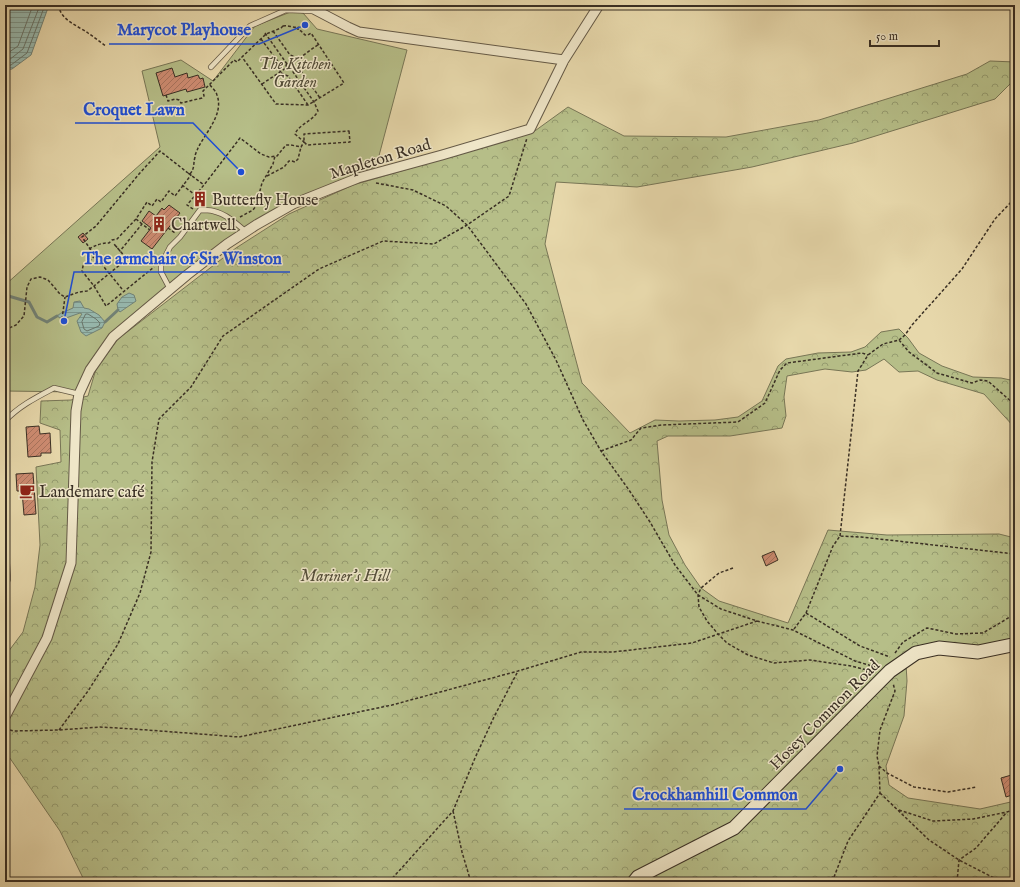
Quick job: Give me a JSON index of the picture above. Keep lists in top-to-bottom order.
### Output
{
  "streets": {
    "main road": ["Hosey Common Road"],
    "street": ["Mapleton Road"]
  },
  "parks": ["The Kitchen Garden", "Mariner's Hill"],
  "places": {
    "other": [
      "Marycot Playhouse",
      "Croquet Lawn",
      "The armchair of Sir Winston",
      "Crockhamhill Common"
    ],
    "building": ["Butterfly House", "Chartwell"],
    "cafe": ["Landemare café"]
  },
  "scale_bar": "50 m"
}
